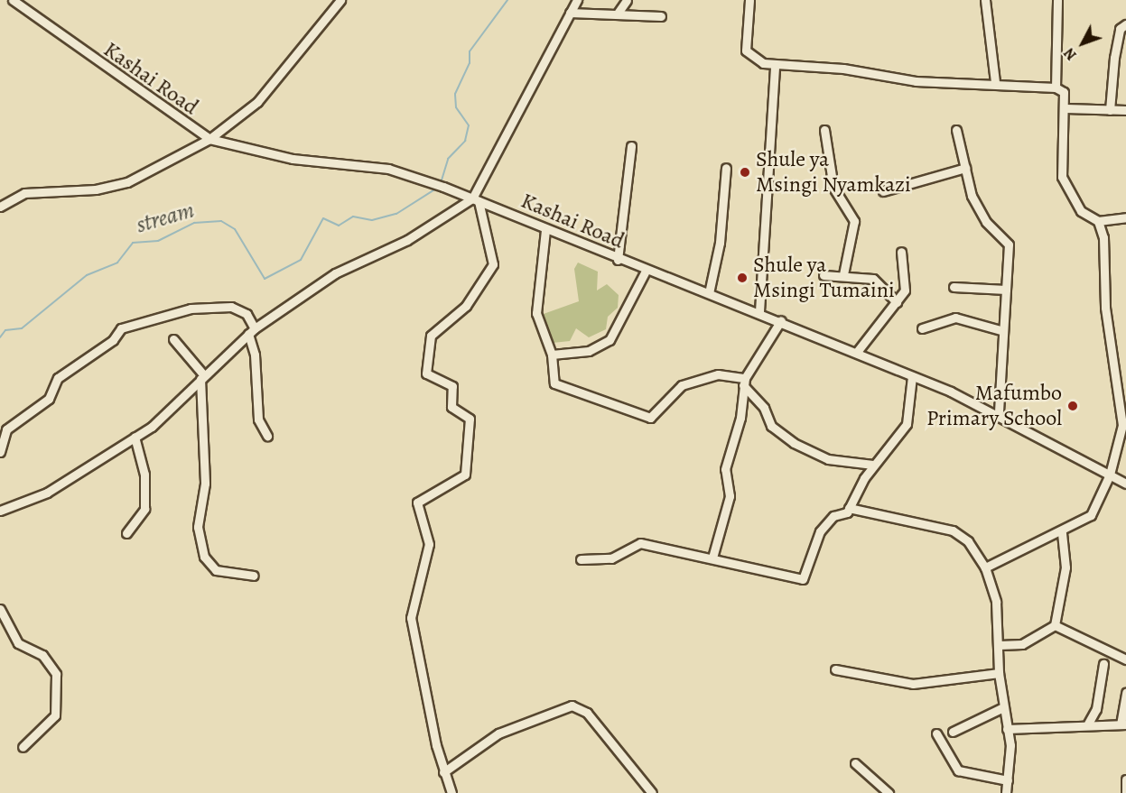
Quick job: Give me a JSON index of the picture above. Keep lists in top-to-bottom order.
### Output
{
  "streets": {
    "street": ["Kashai Road"]
  },
  "water": ["stream"],
  "places": ["Shule ya Msingi Nyamkazi", "Shule ya Msingi Tumaini", "Mafumbo Primary School"],
  "north": "bottom left"
}
